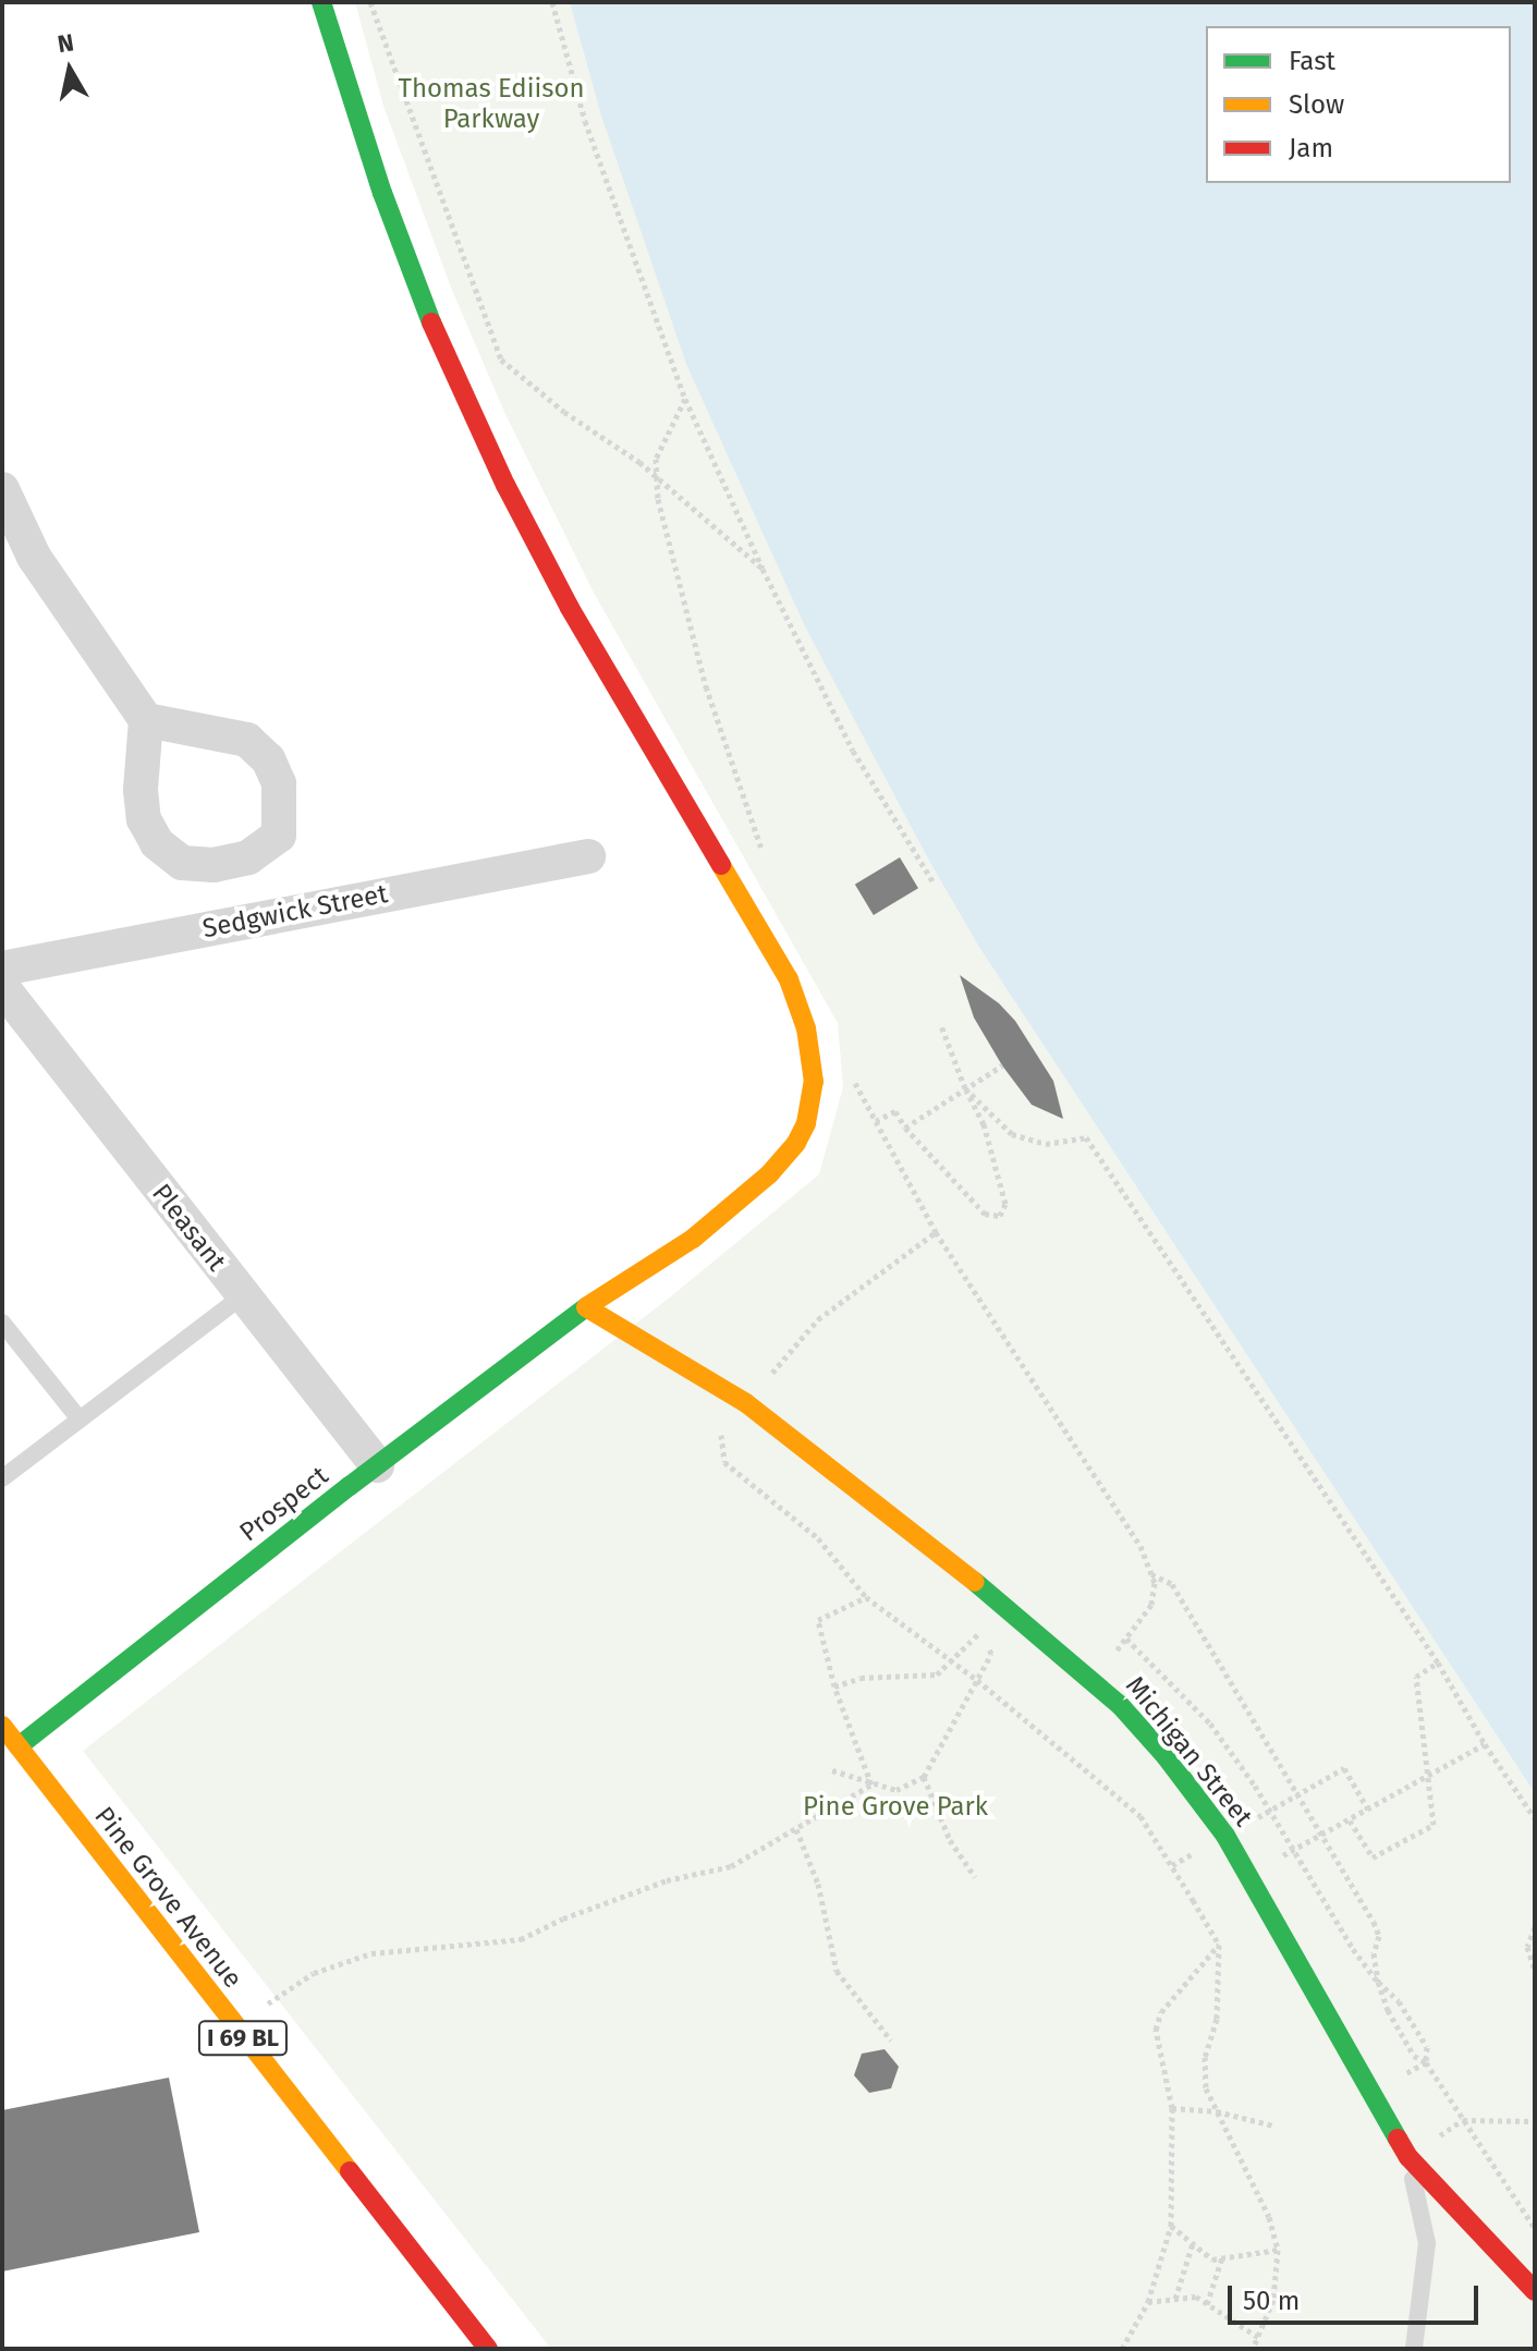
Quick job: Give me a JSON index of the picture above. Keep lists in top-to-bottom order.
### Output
{
  "streets": {
    "street": [
      "Sedgwick Street",
      "Pleasant",
      "Prospect",
      "Michigan Street",
      "Pine Grove Avenue",
      "I 69 BL"
    ]
  },
  "crossings": [
    ["Pleasant", "Prospect"],
    ["Prospect", "Michigan Street"],
    ["Prospect", "Pine Grove Avenue"]
  ],
  "parks": ["Thomas Ediison Parkway", "Pine Grove Park"],
  "legend": ["Fast", "Slow", "Jam"],
  "scale_bar": "50 m",
  "north": "top"
}
